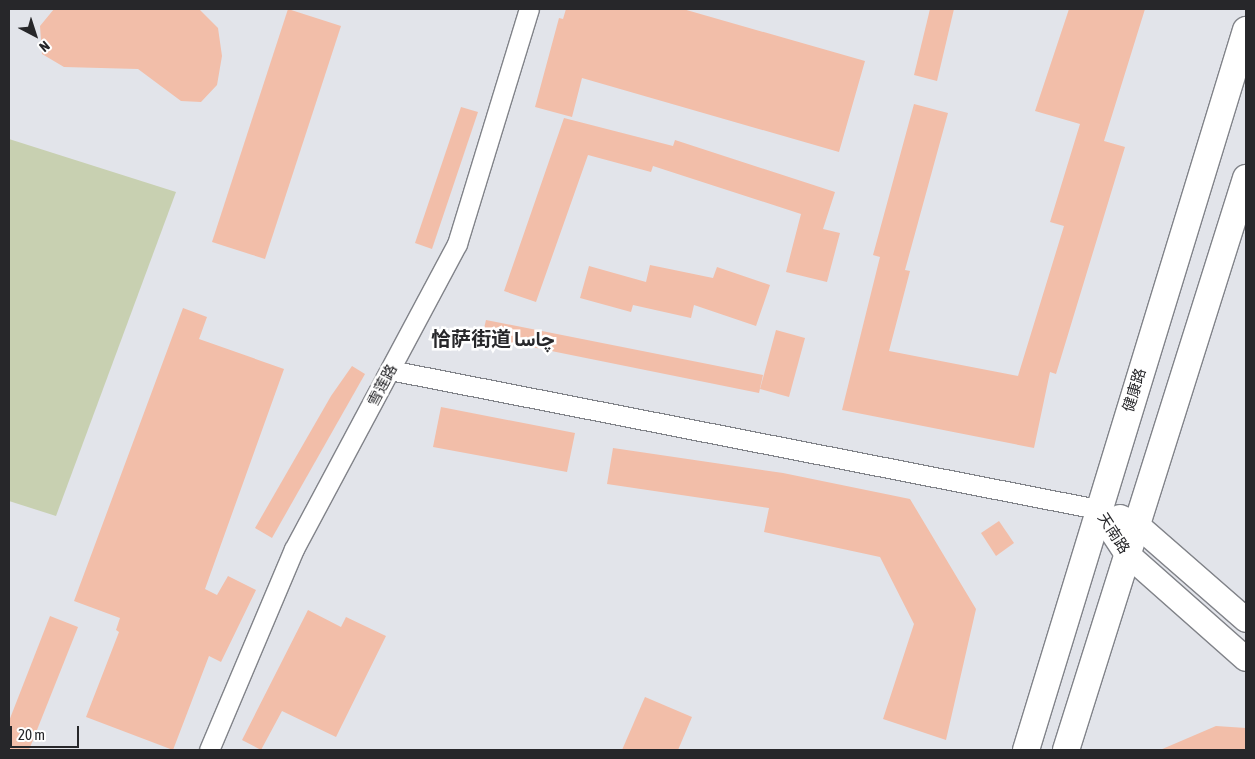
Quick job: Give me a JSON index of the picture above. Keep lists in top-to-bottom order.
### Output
{
  "streets": {
    "main road": ["健康路"],
    "street": ["雪莲路", "天南路"]
  },
  "crossings": [
    ["健康路", "天南路"]
  ],
  "districts": ["恰萨街道 چاسا"],
  "scale_bar": "20 m",
  "north": "bottom right"
}
